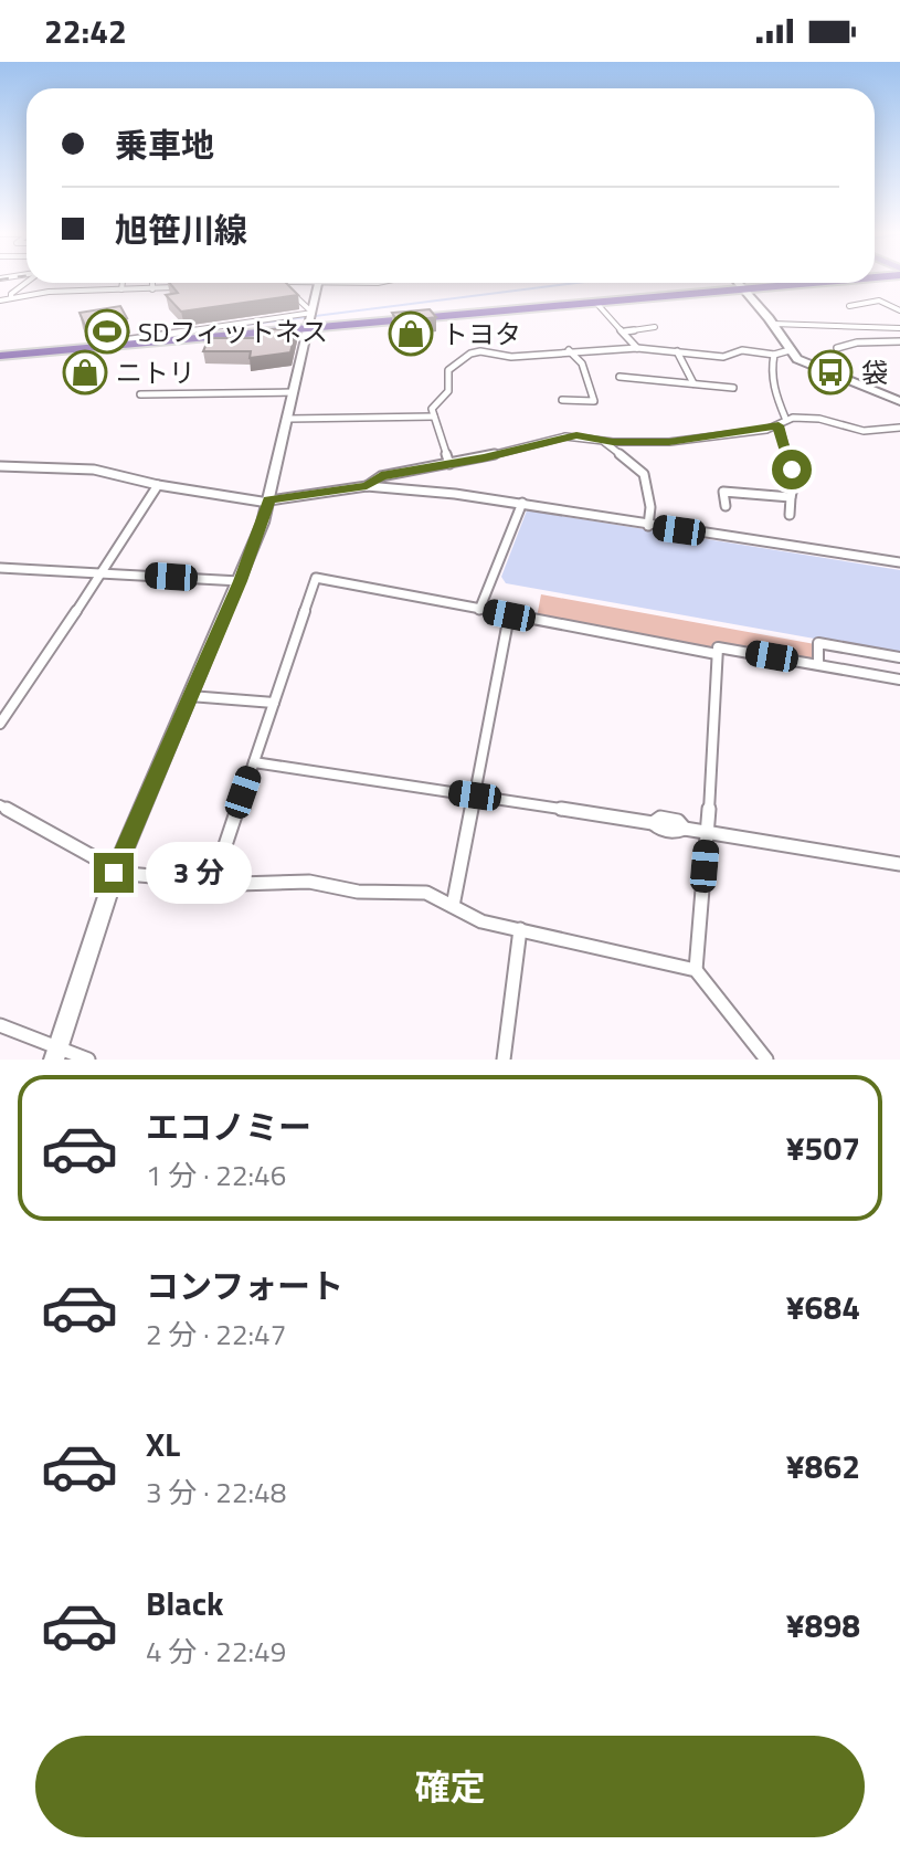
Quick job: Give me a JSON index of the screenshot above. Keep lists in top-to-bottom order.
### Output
{
  "places": {
    "sports": ["SDフィットネス"],
    "shop": ["トヨタ", "ニトリ"],
    "bus stop": ["袋"]
  },
  "page": {
    "status": "22:42",
    "banner": ["乗車地", "旭笹川線"],
    "bubble": "3 分",
    "list": [
      {
        "name": "エコノミー",
        "note": "1 分 · 22:46",
        "value": "¥507"
      },
      {
        "name": "コンフォート",
        "note": "2 分 · 22:47",
        "value": "¥684"
      },
      {
        "name": "XL",
        "note": "3 分 · 22:48",
        "value": "¥862"
      },
      {
        "name": "Black",
        "note": "4 分 · 22:49",
        "value": "¥898"
      }
    ],
    "buttons": "確定"
  }
}
